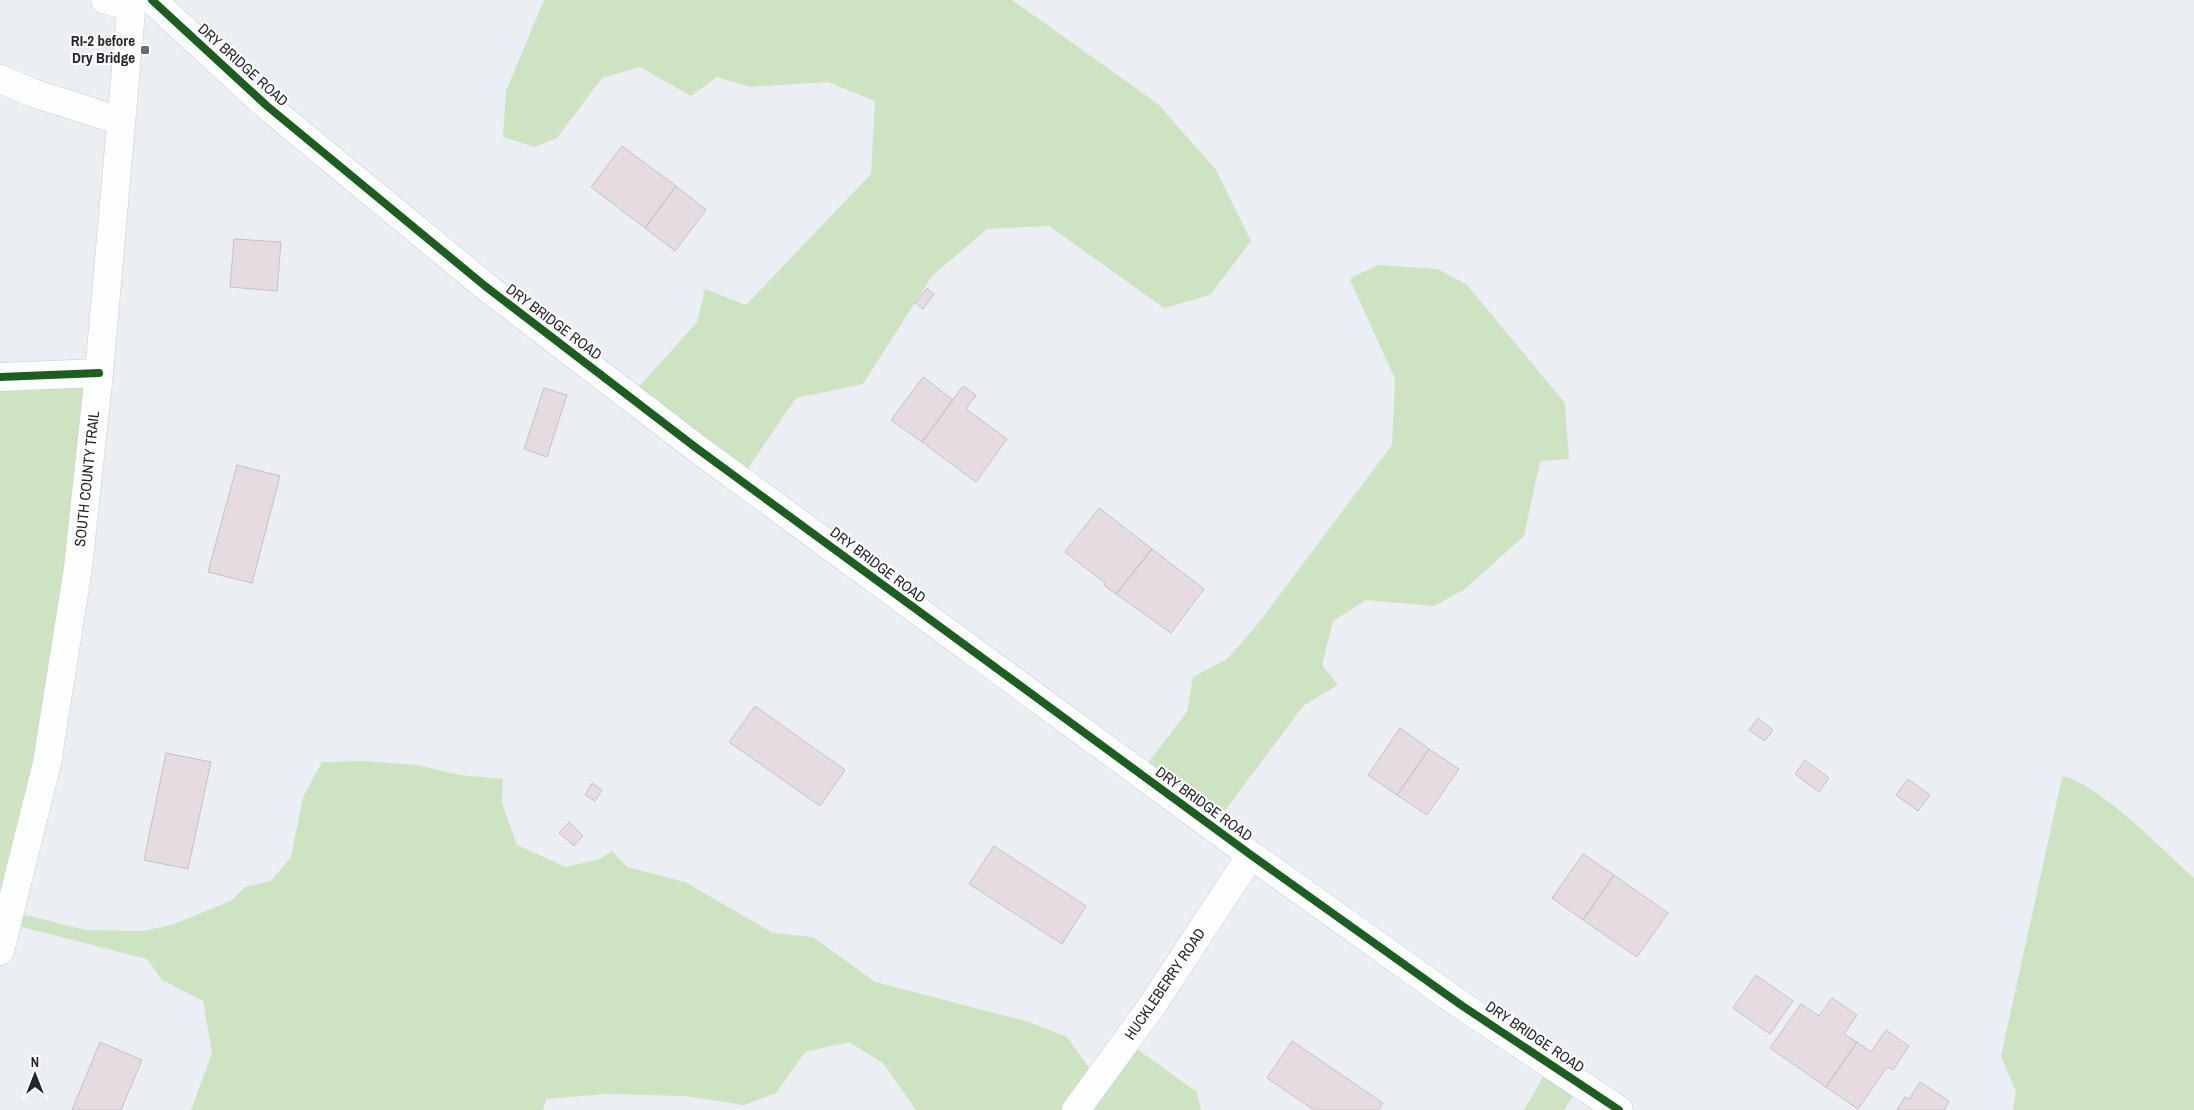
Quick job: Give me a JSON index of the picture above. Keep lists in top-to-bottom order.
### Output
{
  "streets": {
    "street": ["DRY BRIDGE ROAD", "SOUTH COUNTY TRAIL", "HUCKLEBERRY ROAD"]
  },
  "crossings": [
    ["DRY BRIDGE ROAD", "SOUTH COUNTY TRAIL"],
    ["DRY BRIDGE ROAD", "HUCKLEBERRY ROAD"]
  ],
  "places": {
    "transit": ["RI-2 before Dry Bridge"]
  },
  "north": "top"
}
